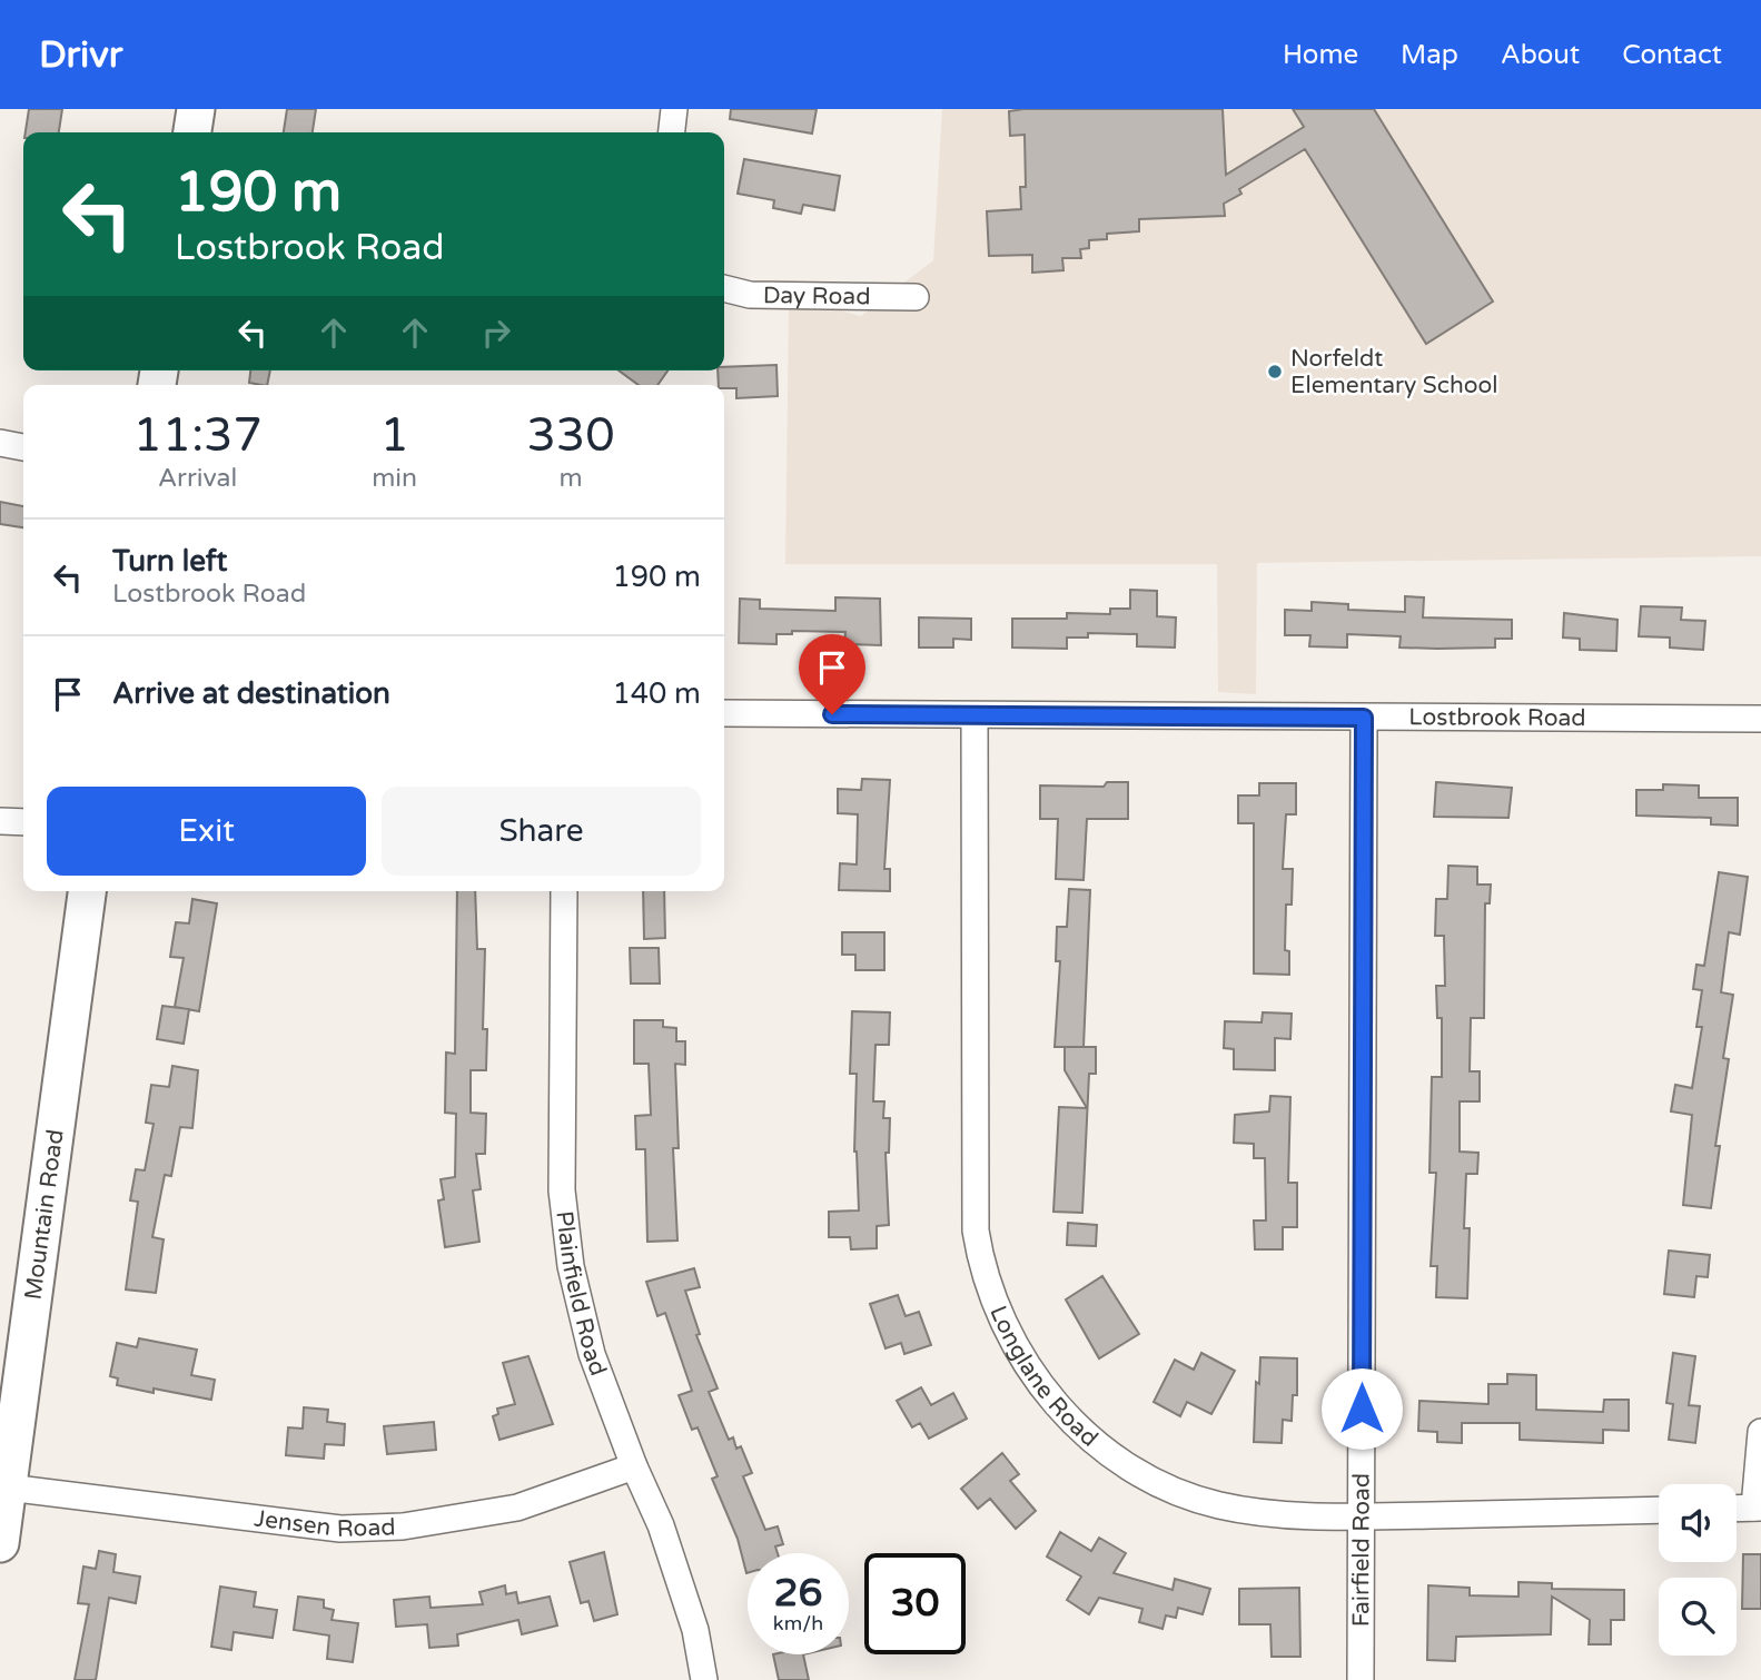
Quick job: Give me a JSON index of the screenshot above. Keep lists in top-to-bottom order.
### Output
{
  "streets": {
    "main road": ["Mountain Road"],
    "street": [
      "Day Road",
      "Lostbrook Road",
      "Plainfield Road",
      "Longlane Road",
      "Jensen Road",
      "Fairfield Road"
    ]
  },
  "crossings": [
    ["Lostbrook Road", "Longlane Road"],
    ["Lostbrook Road", "Fairfield Road"],
    ["Mountain Road", "Jensen Road"],
    ["Plainfield Road", "Jensen Road"],
    ["Longlane Road", "Fairfield Road"]
  ],
  "places": ["Norfeldt Elementary School"],
  "page": {
    "header": "Drivr",
    "nav": [
      "Home",
      "Map",
      "About",
      "Contact"
    ],
    "turn": ["190 m", "Lostbrook Road"],
    "eta": [
      "11:37",
      "Arrival",
      "1",
      "min",
      "330",
      "m"
    ],
    "list": [
      {
        "name": "Turn left",
        "note": "Lostbrook Road",
        "value": "190 m"
      },
      {
        "name": "Arrive at destination",
        "value": "140 m"
      }
    ],
    "buttons": ["Exit", "Share"],
    "speed": "26 km/h",
    "limit": "30"
  }
}
